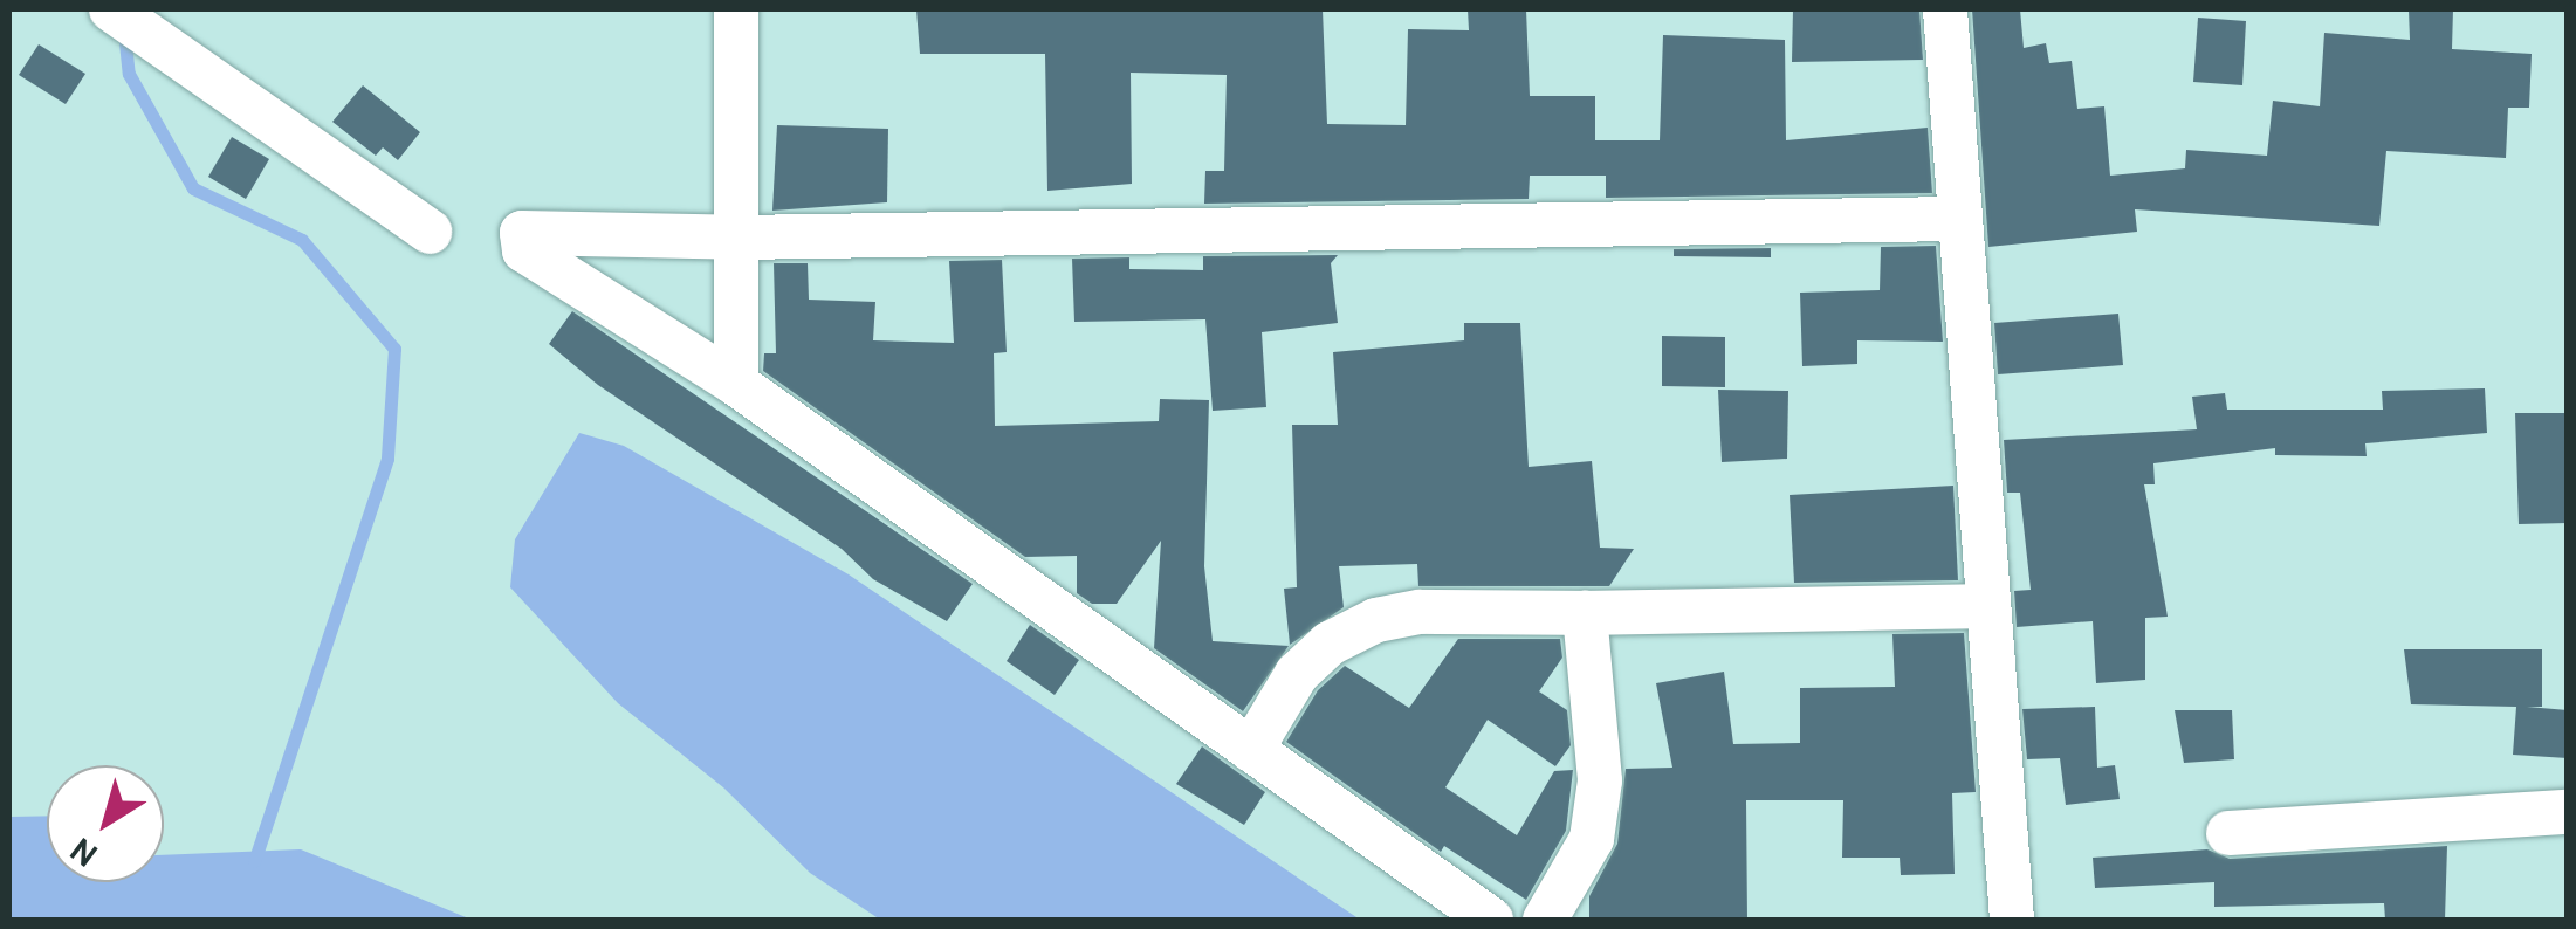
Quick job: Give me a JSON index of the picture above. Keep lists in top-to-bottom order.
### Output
{
  "north": "bottom left"
}
